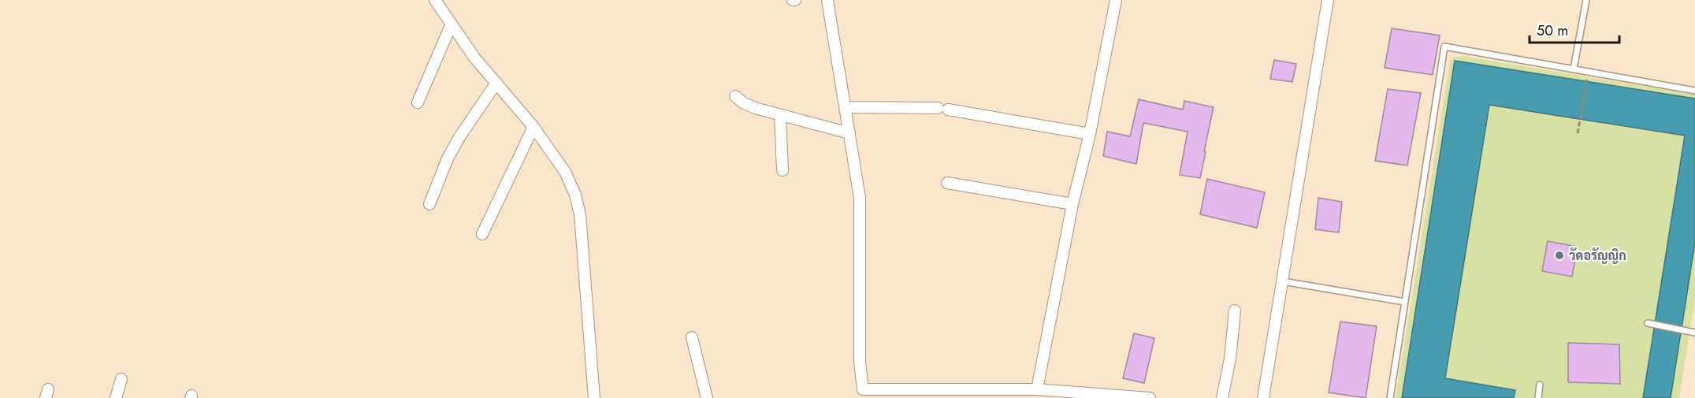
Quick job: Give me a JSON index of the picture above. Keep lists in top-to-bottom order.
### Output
{
  "places": ["วัดอรัญญิก"],
  "scale_bar": "50 m"
}
